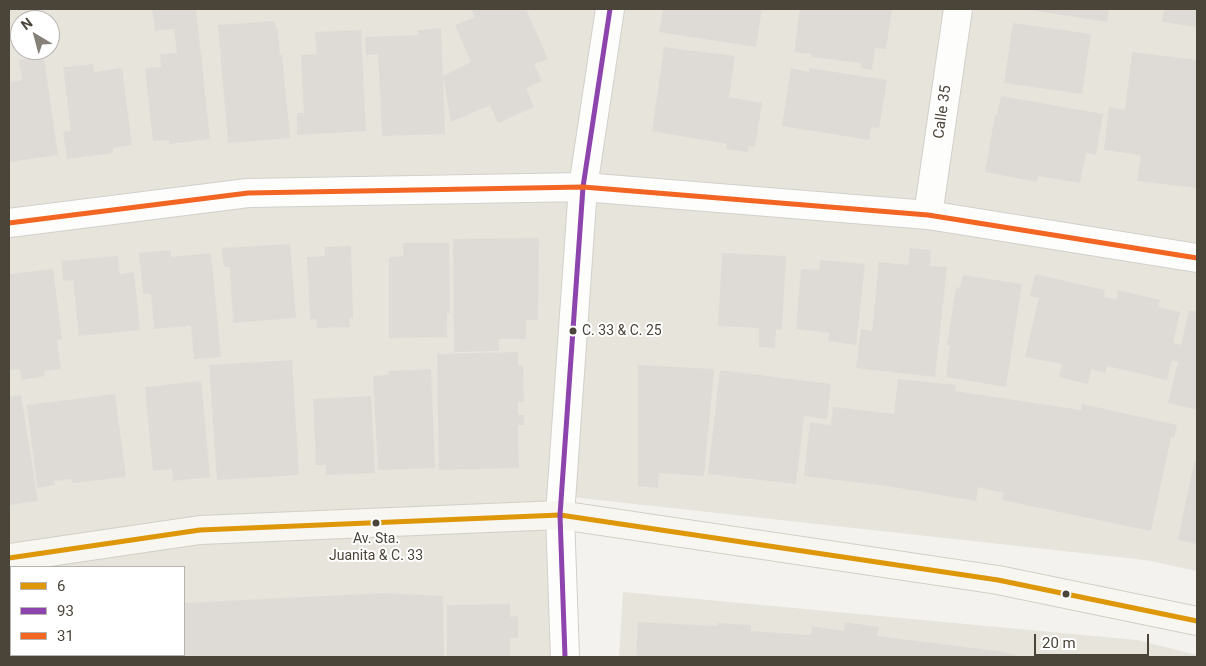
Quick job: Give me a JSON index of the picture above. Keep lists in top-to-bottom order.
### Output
{
  "streets": {
    "street": ["Calle 35"]
  },
  "places": ["C. 33 & C. 25", "Av. Sta. Juanita & C. 33"],
  "lines": ["transit line 93", "transit line 31", "transit line 6"],
  "legend": ["6", "93", "31"],
  "scale_bar": "20 m",
  "north": "top left"
}
